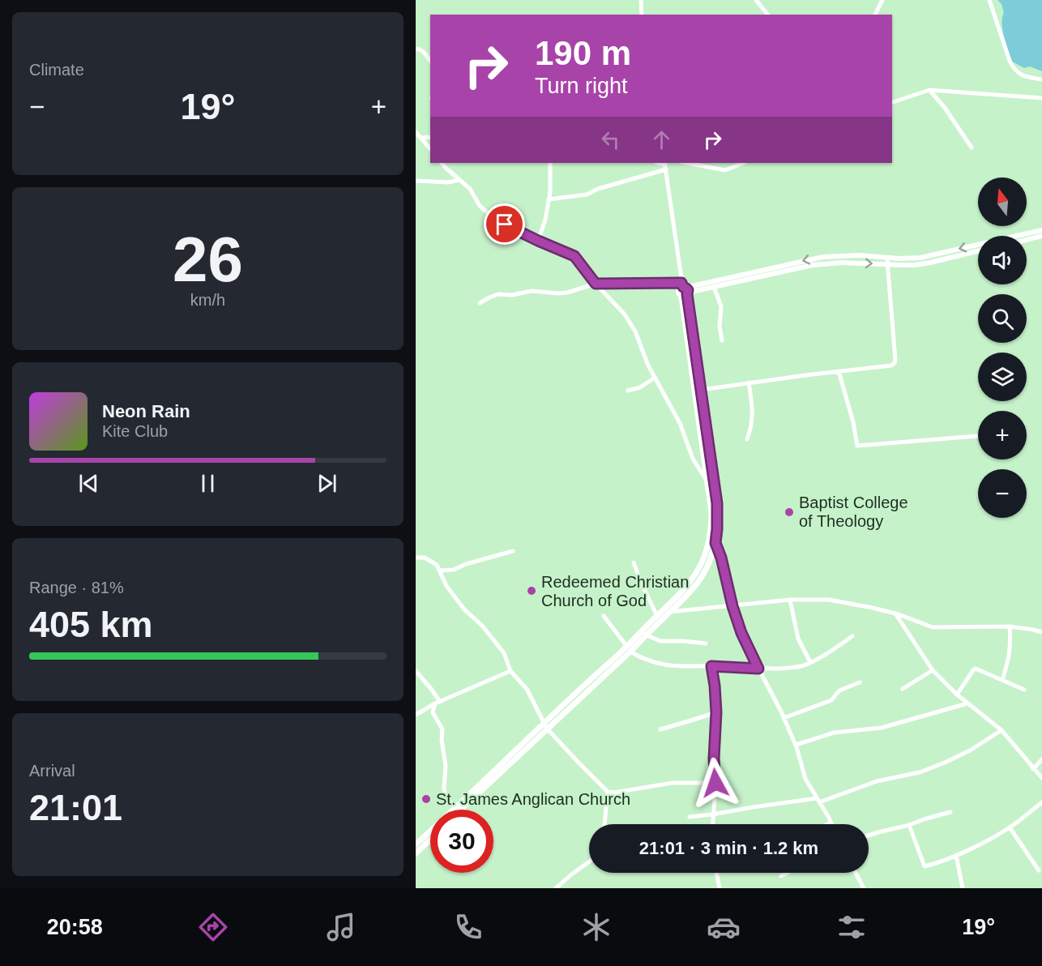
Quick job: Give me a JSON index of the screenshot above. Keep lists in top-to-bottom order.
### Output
{
  "places": ["Baptist College of Theology", "Redeemed Christian Church of God", "St. James Anglican Church"],
  "north": "top",
  "page": {
    "tile": [
      "Climate",
      ["26", "km/h"],
      ["Range · 81%", "405 km"],
      ["Arrival", "21:01"]
    ],
    "turn": ["190 m", "Turn right"],
    "heat": ["−", "19°", "+"],
    "map_buttons": ["+", "−"],
    "song": ["Neon Rain", "Kite Club"],
    "limit": "30",
    "trip": "21:01 · 3 min · 1.2 km",
    "tabs": ["20:58", "19°"]
  }
}
